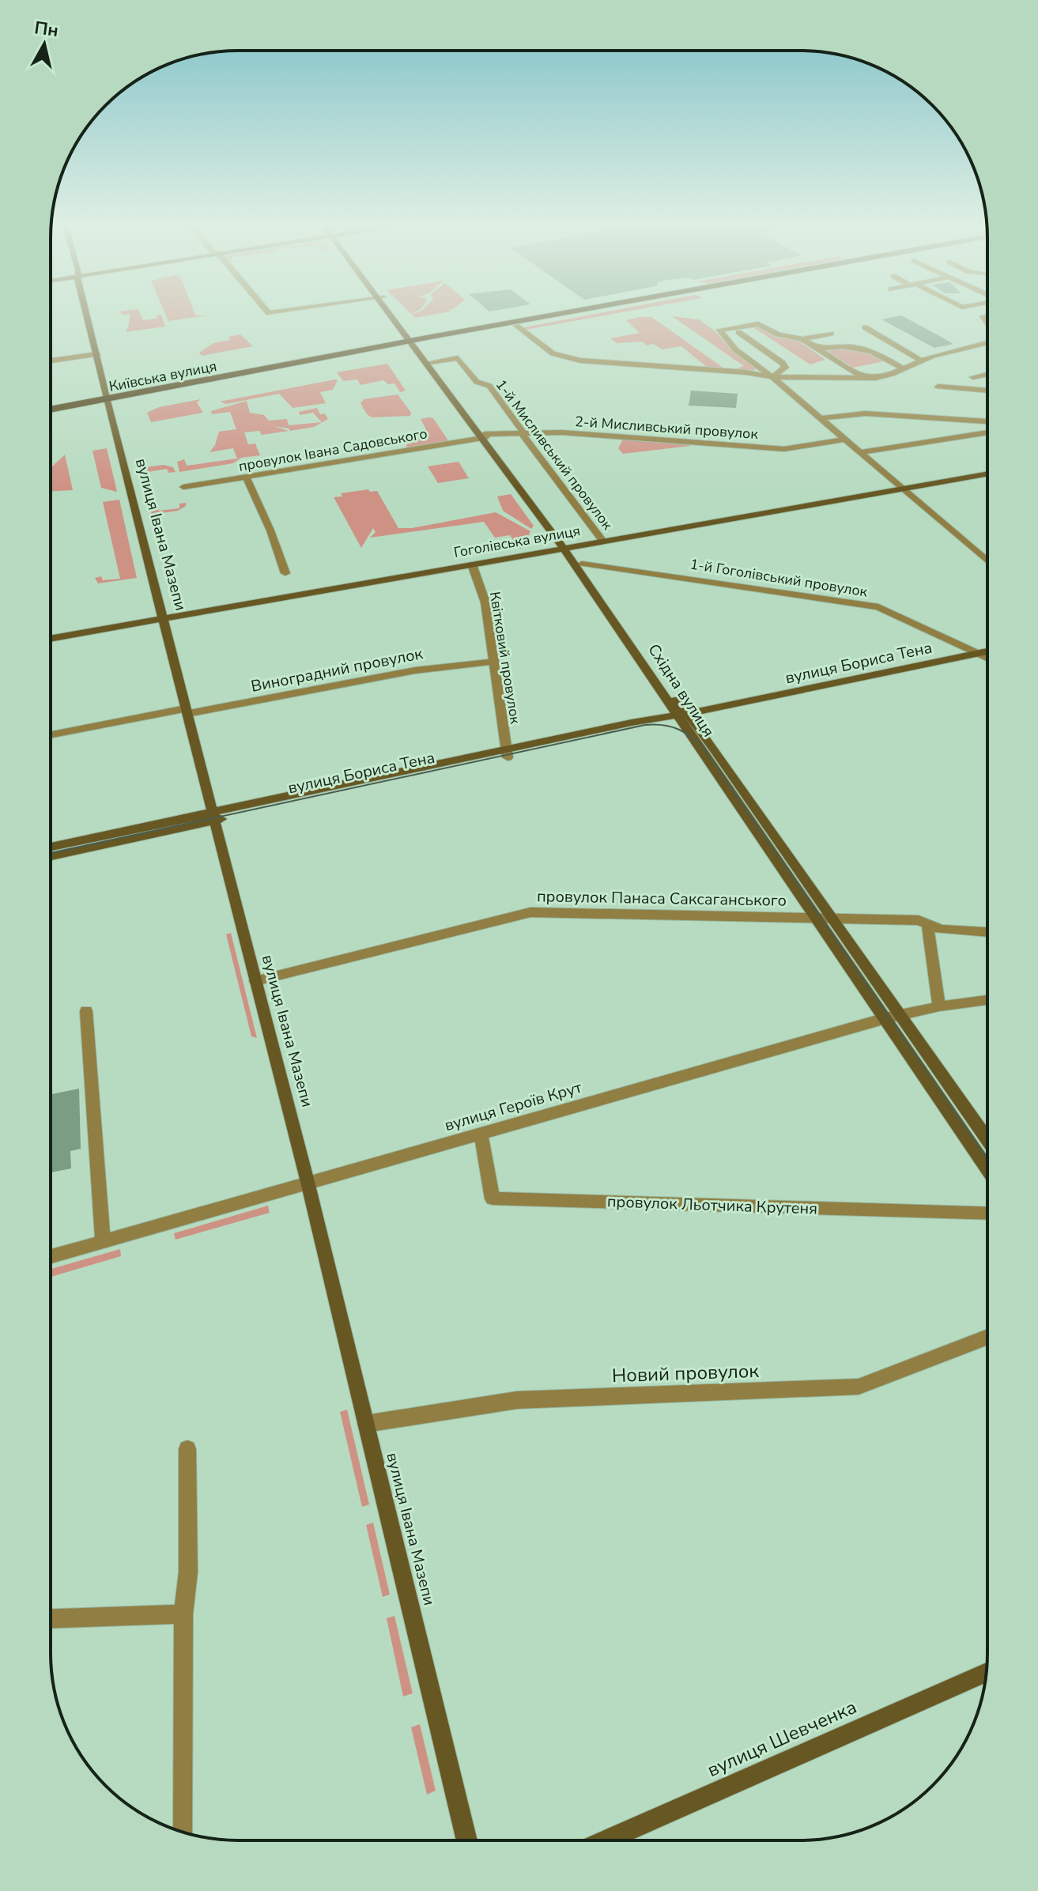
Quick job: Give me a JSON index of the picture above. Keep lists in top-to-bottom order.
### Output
{
  "streets": {
    "main road": ["Київська вулиця"],
    "street": [
      "2-й Мисливський провулок",
      "провулок Івана Садовського",
      "1-й Мисливський провулок",
      "вулиця Івана Мазепи",
      "Гоголівська вулиця",
      "1-й Гоголівський провулок",
      "Квітковий провулок",
      "вулиця Бориса Тена",
      "Виноградний провулок",
      "Східна вулиця",
      "провулок Панаса Саксаганського",
      "вулиця Героїв Крут",
      "провулок Льотчика Крутеня",
      "Новий провулок",
      "вулиця Шевченка"
    ]
  },
  "crossings": [
    ["Київська вулиця", "вулиця Івана Мазепи"],
    ["Київська вулиця", "Східна вулиця"],
    ["2-й Мисливський провулок", "провулок Івана Садовського"],
    ["2-й Мисливський провулок", "1-й Мисливський провулок"],
    ["2-й Мисливський провулок", "Східна вулиця"],
    ["провулок Івана Садовського", "Східна вулиця"],
    ["1-й Мисливський провулок", "Гоголівська вулиця"],
    ["1-й Мисливський провулок", "Східна вулиця"],
    ["вулиця Івана Мазепи", "Гоголівська вулиця"],
    ["вулиця Івана Мазепи", "вулиця Бориса Тена"],
    ["вулиця Івана Мазепи", "Виноградний провулок"],
    ["вулиця Івана Мазепи", "провулок Панаса Саксаганського"],
    ["вулиця Івана Мазепи", "вулиця Героїв Крут"],
    ["вулиця Івана Мазепи", "Новий провулок"],
    ["Гоголівська вулиця", "Квітковий провулок"],
    ["Гоголівська вулиця", "Східна вулиця"],
    ["1-й Гоголівський провулок", "вулиця Бориса Тена"],
    ["1-й Гоголівський провулок", "Східна вулиця"],
    ["Квітковий провулок", "вулиця Бориса Тена"],
    ["Квітковий провулок", "Виноградний провулок"],
    ["вулиця Бориса Тена", "Східна вулиця"],
    ["Східна вулиця", "провулок Панаса Саксаганського"],
    ["Східна вулиця", "вулиця Героїв Крут"],
    ["вулиця Героїв Крут", "провулок Льотчика Крутеня"]
  ],
  "north": "top"
}
